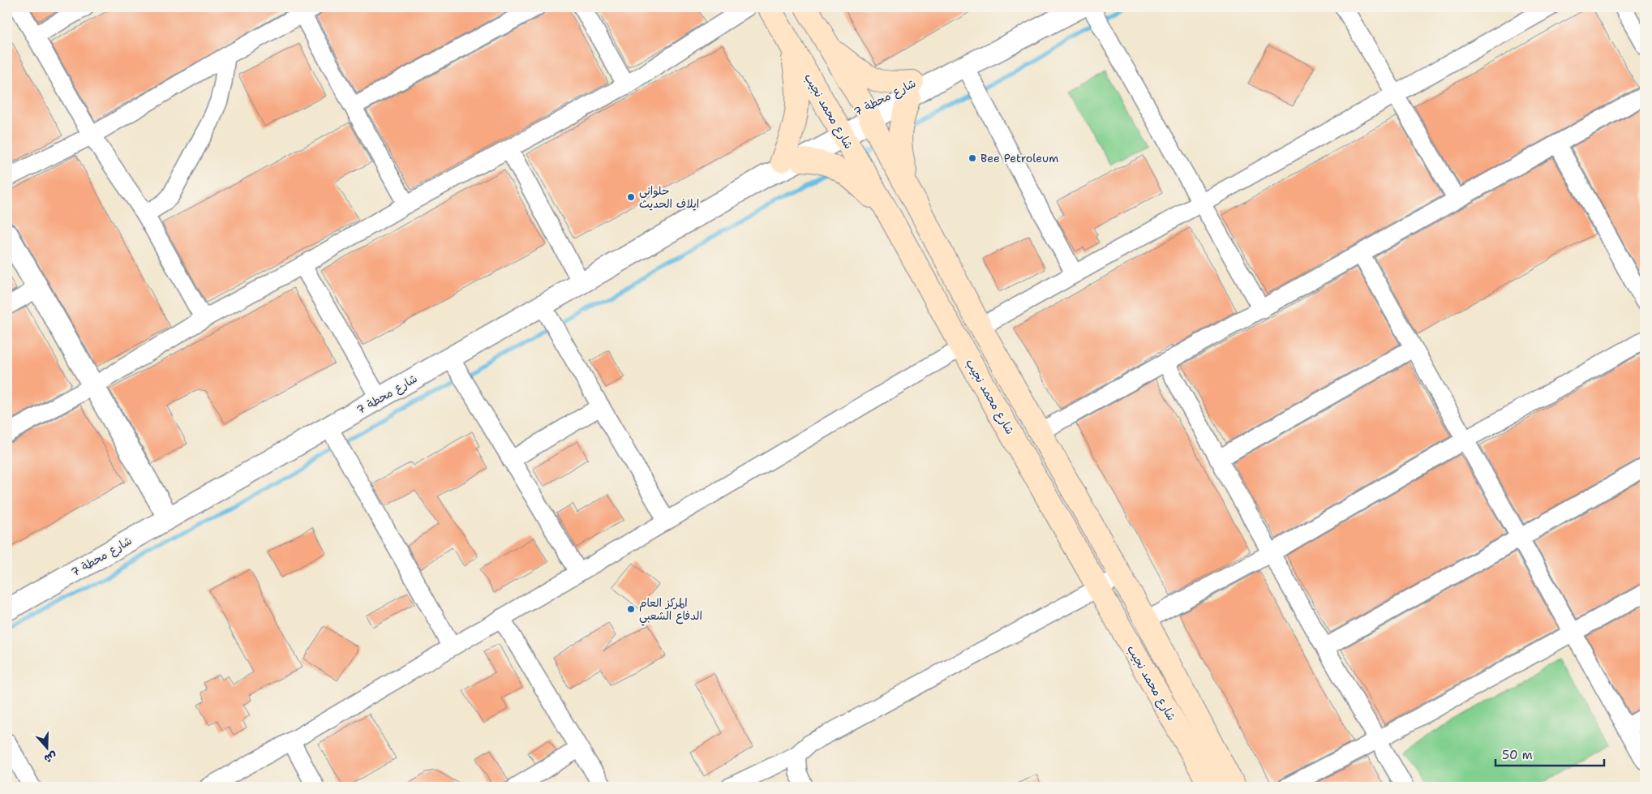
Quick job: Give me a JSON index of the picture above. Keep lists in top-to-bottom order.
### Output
{
  "streets": {
    "main road": ["شارع محمد نجيب"],
    "street": ["شارع محطة 7"]
  },
  "crossings": [
    ["شارع محطة 7", "شارع محمد نجيب"]
  ],
  "places": ["Bee Petroleum", "حلواني ايلاف الحديث", "المركز العام الدفاع الشعبي"],
  "scale_bar": "50 m",
  "north": "bottom"
}
